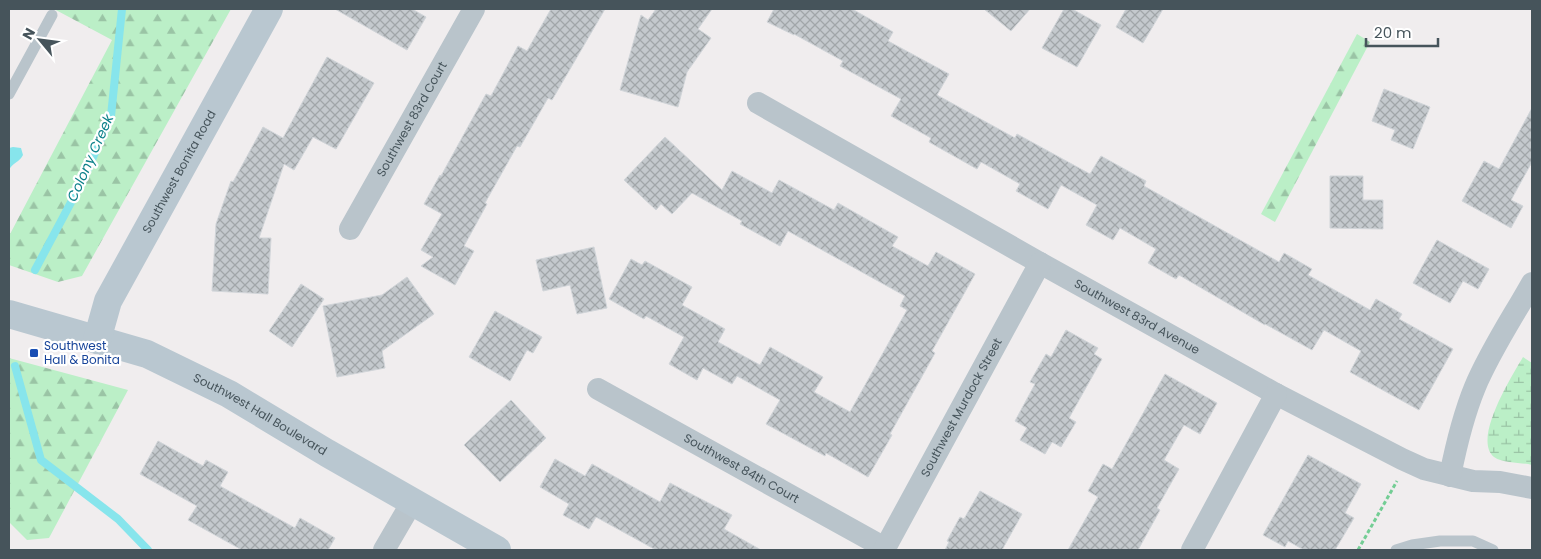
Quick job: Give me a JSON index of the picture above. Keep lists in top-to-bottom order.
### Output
{
  "streets": {
    "main road": ["Southwest Bonita Road", "Southwest Hall Boulevard"],
    "street": [
      "Southwest 83rd Court",
      "Southwest 83rd Avenue",
      "Southwest Murdock Street",
      "Southwest 84th Court"
    ]
  },
  "crossings": [
    ["Southwest Bonita Road", "Southwest Hall Boulevard"],
    ["Southwest 83rd Avenue", "Southwest Murdock Street"],
    ["Southwest Murdock Street", "Southwest 84th Court"]
  ],
  "water": ["Colony Creek"],
  "places": {
    "transit": ["Southwest Hall & Bonita"]
  },
  "scale_bar": "20 m",
  "north": "top left"
}
